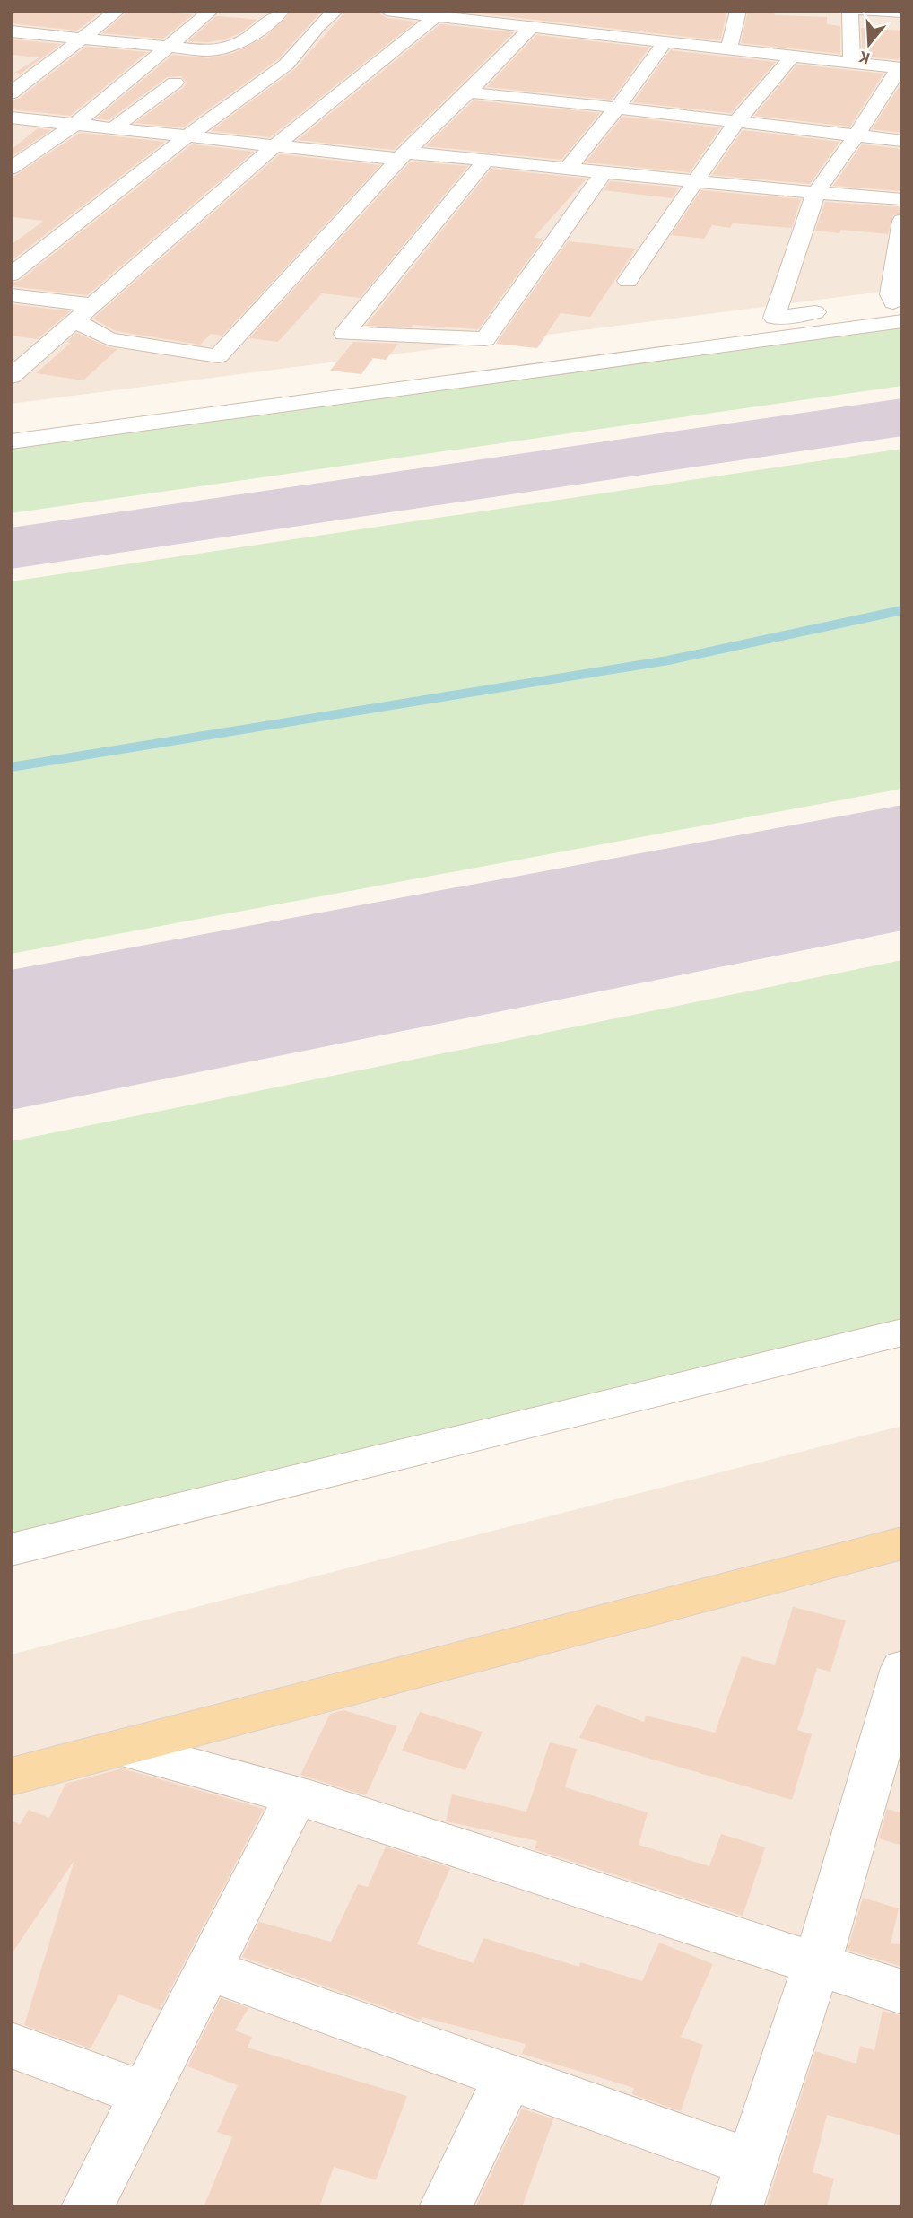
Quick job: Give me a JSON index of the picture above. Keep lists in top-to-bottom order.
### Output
{
  "north": "bottom"
}
